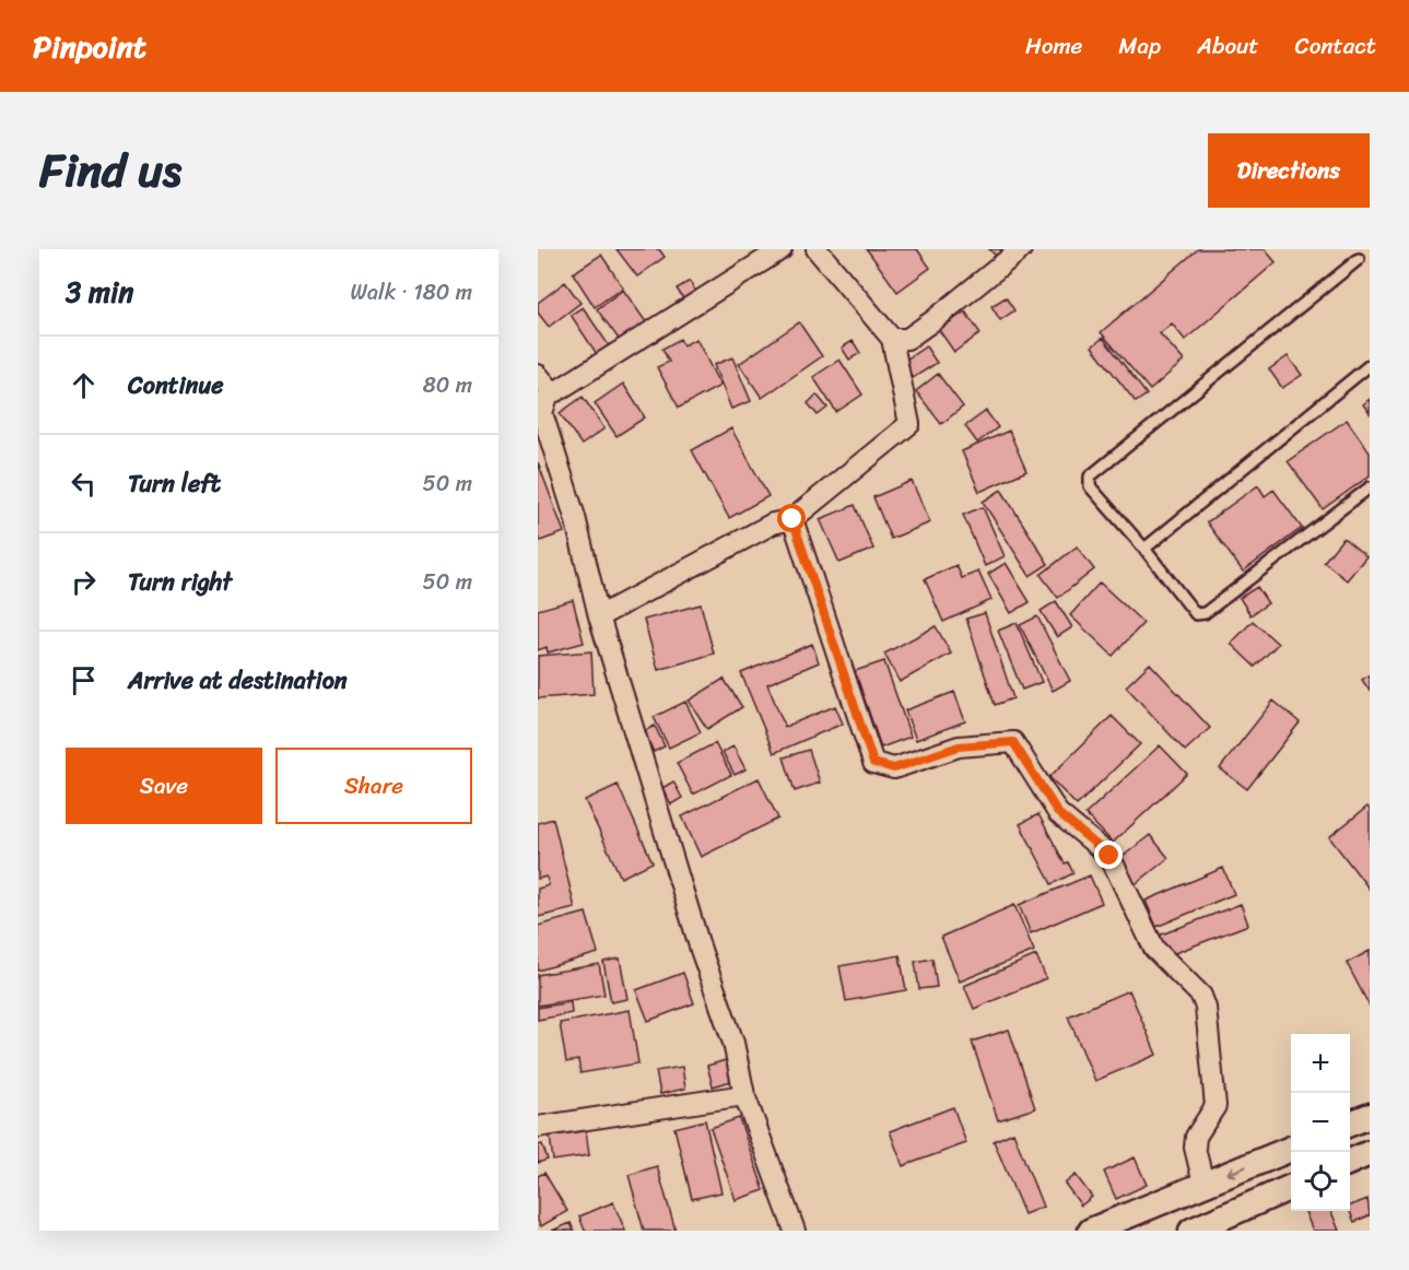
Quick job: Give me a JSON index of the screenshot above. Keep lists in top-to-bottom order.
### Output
{
  "page": {
    "header": "Pinpoint",
    "nav": [
      "Home",
      "Map",
      "About",
      "Contact"
    ],
    "title": "Find us",
    "buttons": [
      "Directions",
      ["Save", "Share"]
    ],
    "heading": ["3 min", "Walk · 180 m"],
    "list": [
      ["Continue", "80 m"],
      ["Turn left", "50 m"],
      ["Turn right", "50 m"],
      "Arrive at destination"
    ],
    "map_buttons": ["+", "−"]
  }
}
